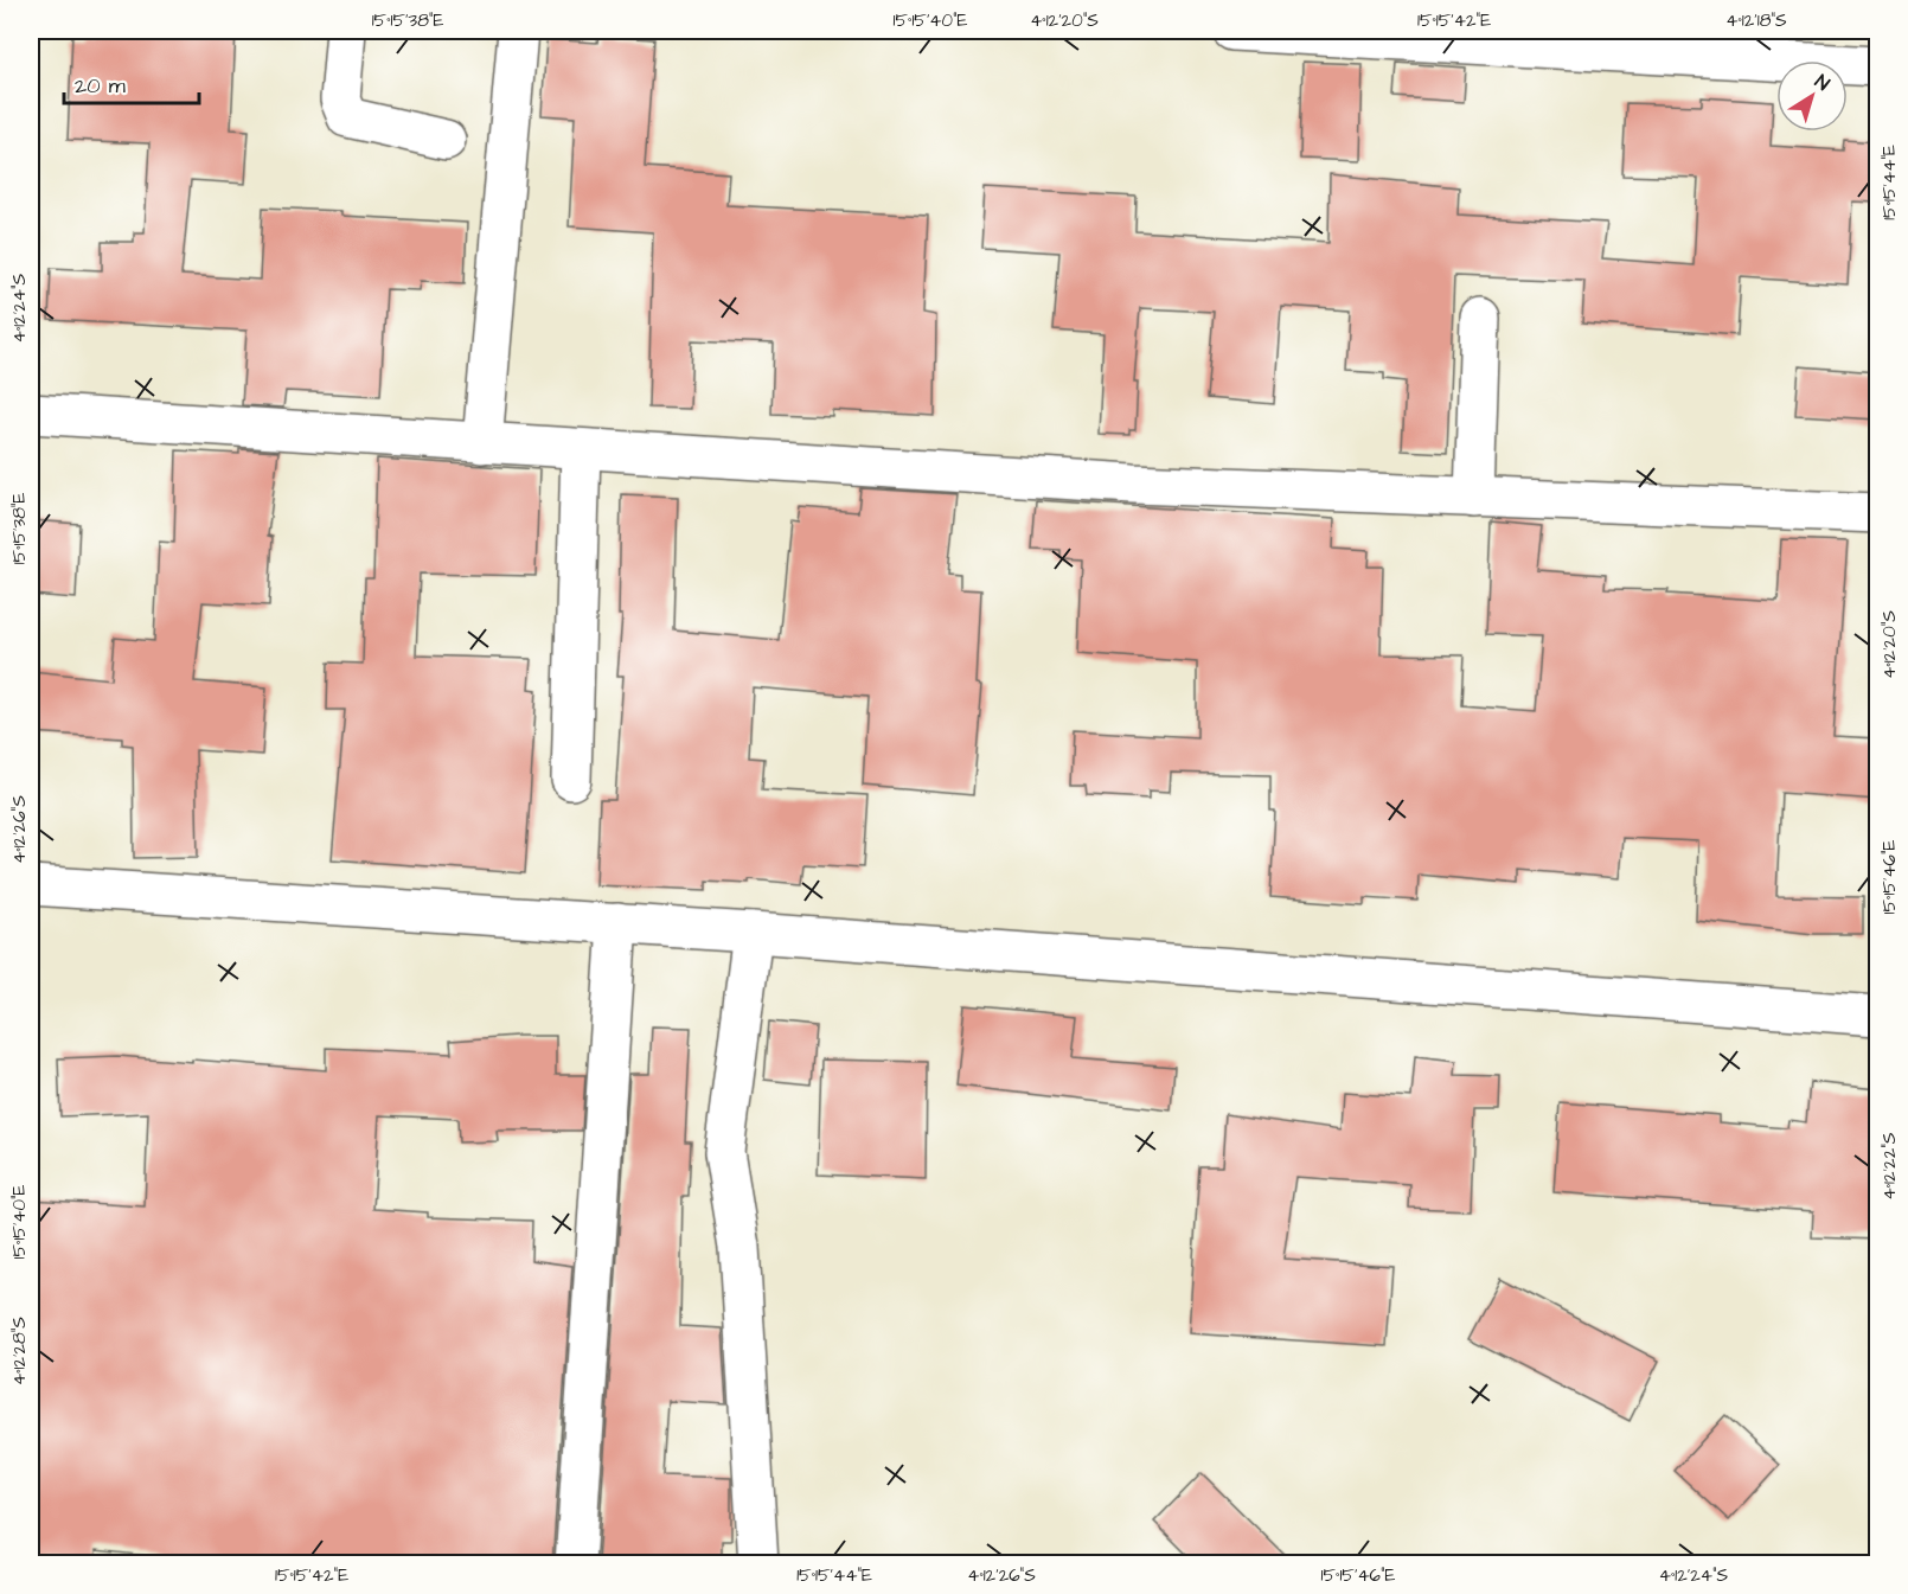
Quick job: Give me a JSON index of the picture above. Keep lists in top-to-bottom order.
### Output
{
  "scale_bar": "20 m",
  "north": "top right",
  "coordinates": [
    "15°15'38\"E",
    "15°15'40\"E",
    "4°12'20\"S",
    "15°15'42\"E",
    "4°12'18\"S",
    "15°15'44\"E",
    "4°12'24\"S",
    "4°12'26\"S",
    "15°15'46\"E",
    "4°12'22\"S",
    "4°12'28\"S"
  ]
}
